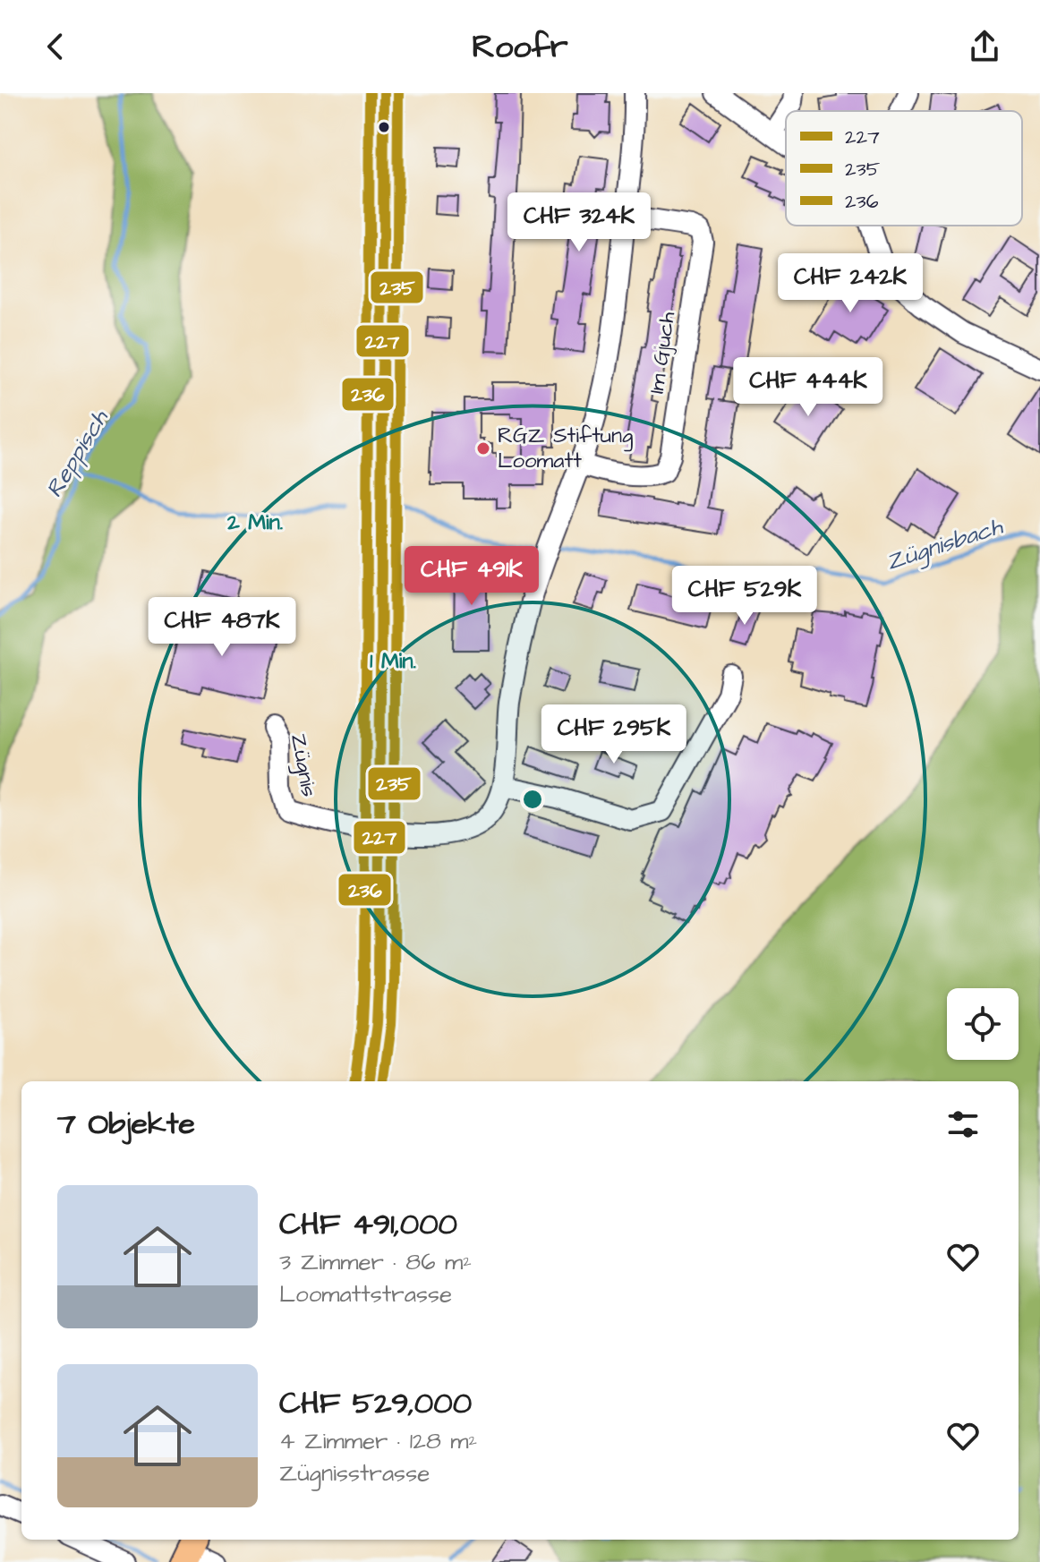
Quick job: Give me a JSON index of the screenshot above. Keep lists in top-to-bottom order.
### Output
{
  "streets": {
    "street": ["Im Gjuch", "Zügnis"]
  },
  "water": ["Reppisch", "Zügnisbach"],
  "places": ["RGZ Stiftung Loomatt"],
  "lines": ["transit line 227", "transit line 235", "transit line 236"],
  "legend": ["227", "235", "236"],
  "page": {
    "header": "Roofr",
    "price": [
      "CHF 324K",
      "CHF 242K",
      "CHF 444K",
      "CHF 491K",
      "CHF 529K",
      "CHF 487K",
      "CHF 295K"
    ],
    "heading": "7 Objekte",
    "list": [
      {
        "name": "CHF 491,000",
        "note": "3 Zimmer · 86 m² · Loomattstrasse"
      },
      {
        "name": "CHF 529,000",
        "note": "4 Zimmer · 128 m² · Zügnisstrasse"
      }
    ]
  },
  "rings": ["2 Min.", "1 Min."]
}
